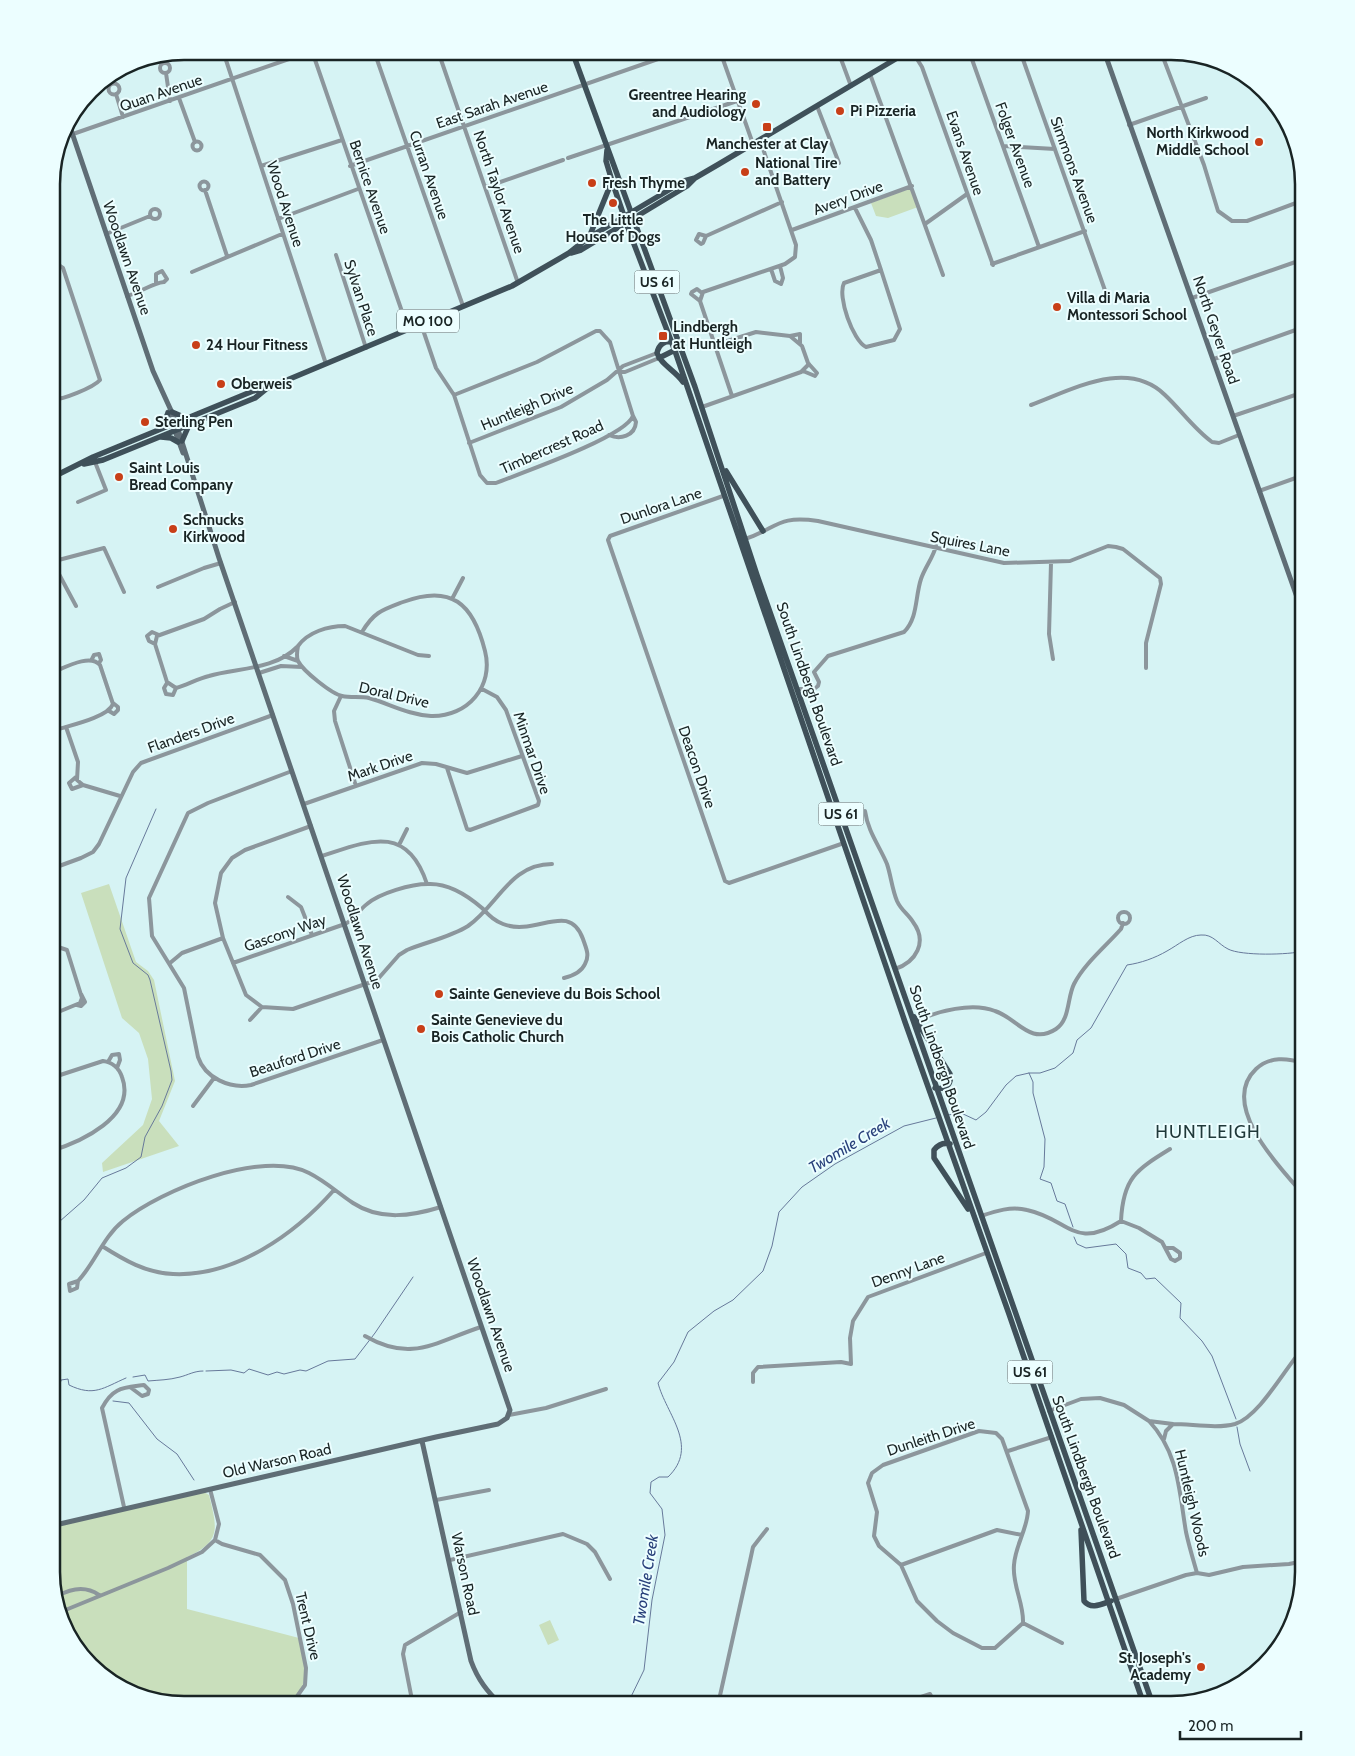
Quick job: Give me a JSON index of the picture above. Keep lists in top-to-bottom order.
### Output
{
  "streets": {
    "main road": ["US 61", "MO 100", "South Lindbergh Boulevard"],
    "street": [
      "Quan Avenue",
      "East Sarah Avenue",
      "Folger Avenue",
      "Evans Avenue",
      "Simmons Avenue",
      "Curran Avenue",
      "Bernice Avenue",
      "North Taylor Avenue",
      "Avery Drive",
      "Wood Avenue",
      "Woodlawn Avenue",
      "Sylvan Place",
      "North Geyer Road",
      "Huntleigh Drive",
      "Timbercrest Road",
      "Dunlora Lane",
      "Squires Lane",
      "Doral Drive",
      "Flanders Drive",
      "Minmar Drive",
      "Mark Drive",
      "Deacon Drive",
      "Gascony Way",
      "Beauford Drive",
      "Denny Lane",
      "Dunleith Drive",
      "Old Warson Road",
      "Huntleigh Woods",
      "Warson Road",
      "Trent Drive"
    ]
  },
  "crossings": [
    ["Quan Avenue", "Wood Avenue"],
    ["Quan Avenue", "Woodlawn Avenue"],
    ["East Sarah Avenue", "Curran Avenue"],
    ["East Sarah Avenue", "Bernice Avenue"],
    ["East Sarah Avenue", "North Taylor Avenue"],
    ["East Sarah Avenue", "US 61"],
    ["Folger Avenue", "Evans Avenue"],
    ["Curran Avenue", "MO 100"],
    ["Bernice Avenue", "MO 100"],
    ["North Taylor Avenue", "MO 100"],
    ["Wood Avenue", "MO 100"],
    ["Woodlawn Avenue", "MO 100"],
    ["Woodlawn Avenue", "Flanders Drive"],
    ["Woodlawn Avenue", "Mark Drive"],
    ["Woodlawn Avenue", "Gascony Way"],
    ["Woodlawn Avenue", "Beauford Drive"],
    ["Woodlawn Avenue", "Old Warson Road"],
    ["US 61", "MO 100"],
    ["US 61", "South Lindbergh Boulevard"],
    ["Sylvan Place", "MO 100"],
    ["Huntleigh Drive", "Timbercrest Road"],
    ["Dunlora Lane", "South Lindbergh Boulevard"],
    ["Dunlora Lane", "Deacon Drive"],
    ["Squires Lane", "South Lindbergh Boulevard"],
    ["South Lindbergh Boulevard", "Deacon Drive"],
    ["South Lindbergh Boulevard", "Denny Lane"],
    ["South Lindbergh Boulevard", "Huntleigh Woods"],
    ["Doral Drive", "Minmar Drive"],
    ["Minmar Drive", "Mark Drive"],
    ["Old Warson Road", "Warson Road"]
  ],
  "districts": ["HUNTLEIGH"],
  "water": ["Twomile Creek"],
  "places": {
    "other": [
      "Greentree Hearing and Audiology",
      "Pi Pizzeria",
      "North Kirkwood Middle School",
      "National Tire and Battery",
      "Fresh Thyme",
      "The Little House of Dogs",
      "Villa di Maria Montessori School",
      "24 Hour Fitness",
      "Oberweis",
      "Sterling Pen",
      "Saint Louis Bread Company",
      "Schnucks Kirkwood",
      "Sainte Genevieve du Bois School",
      "Sainte Genevieve du Bois Catholic Church",
      "St. Joseph's Academy"
    ],
    "transit": ["Manchester at Clay", "Lindbergh at Huntleigh"]
  },
  "scale_bar": "200 m"
}
